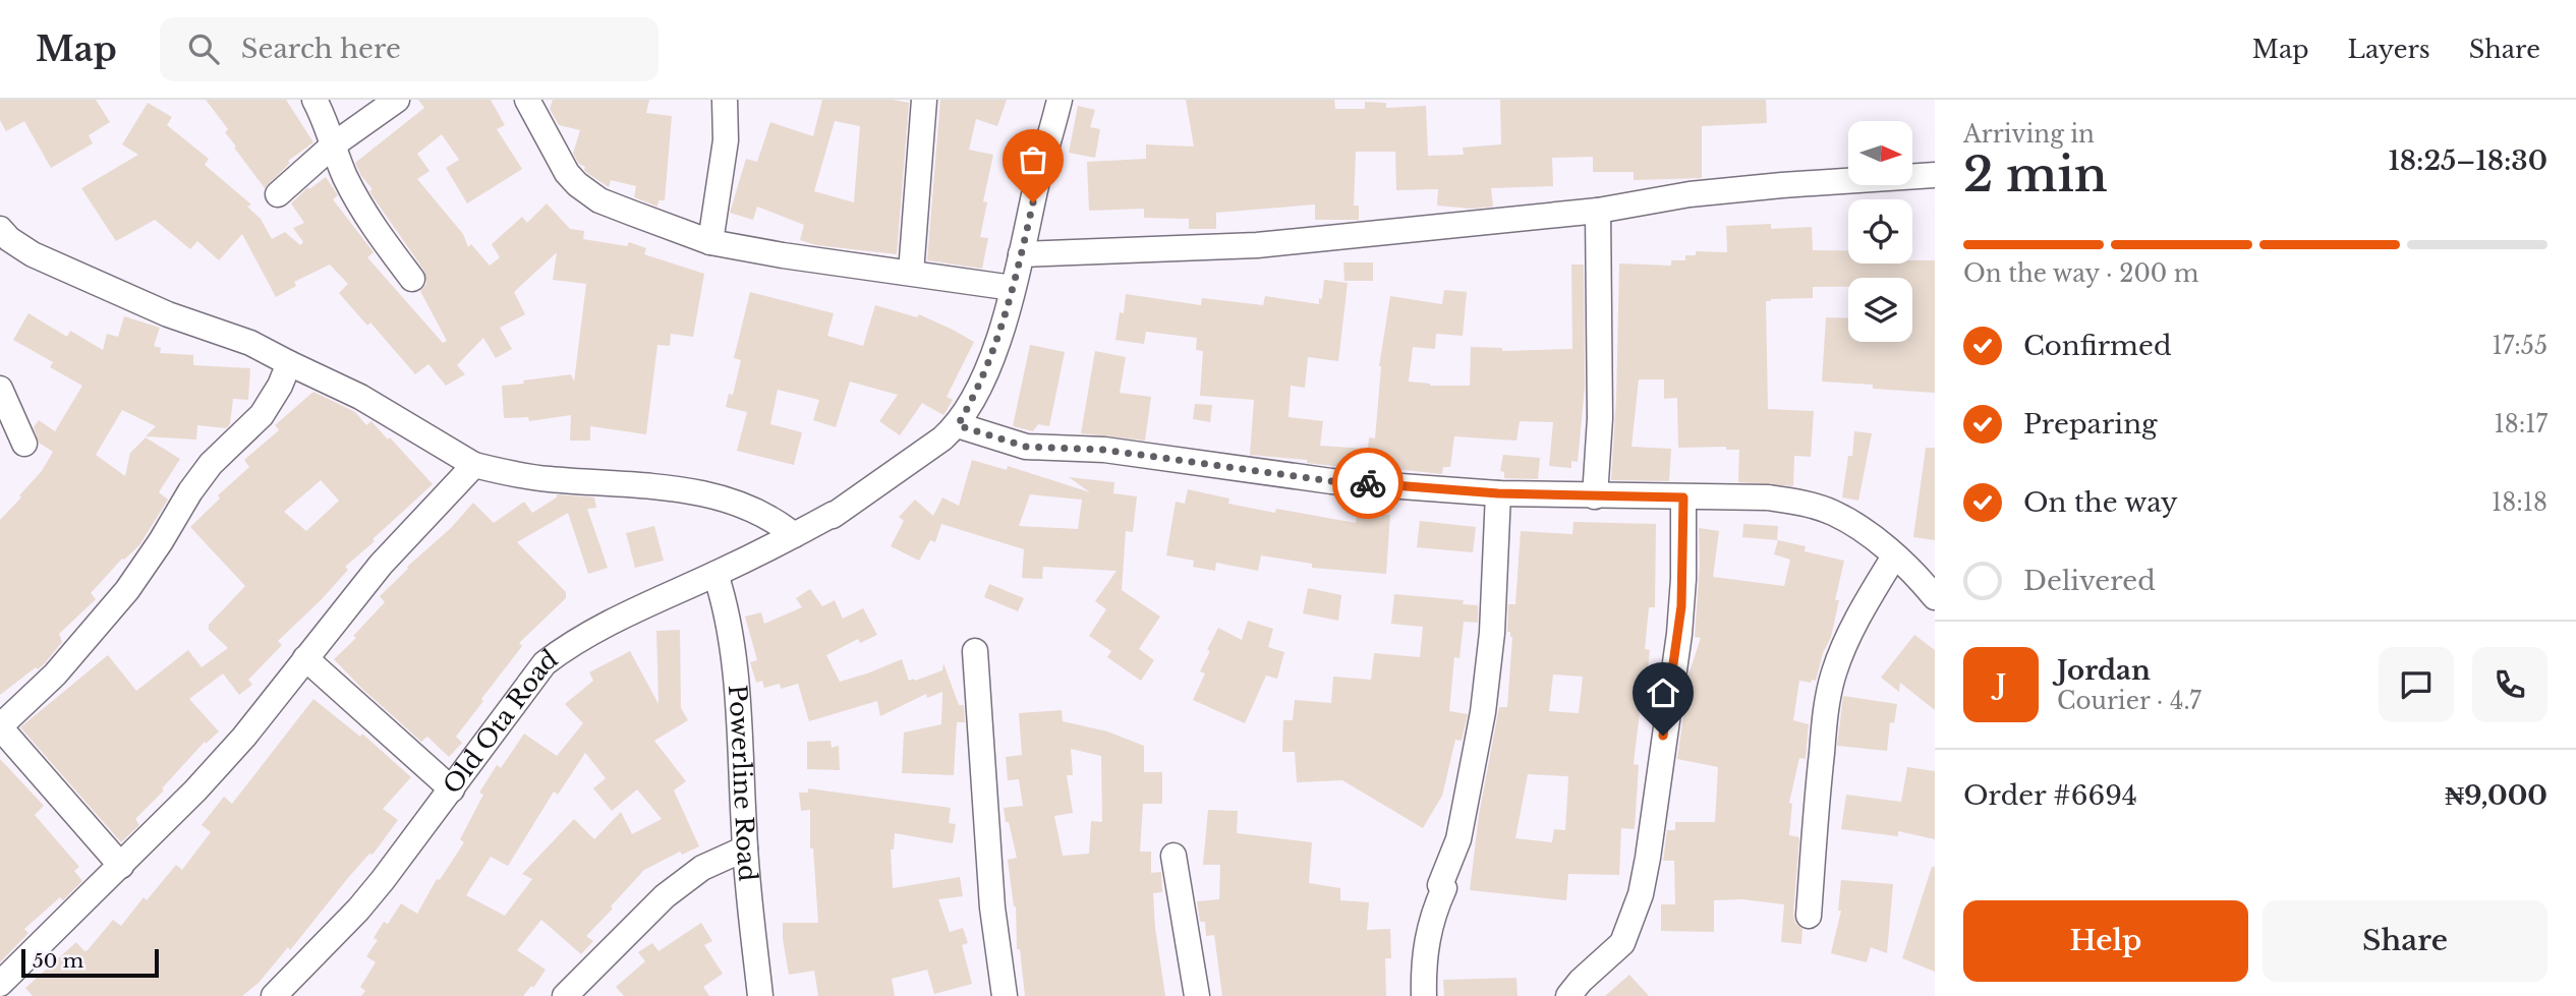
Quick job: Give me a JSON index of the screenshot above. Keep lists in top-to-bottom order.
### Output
{
  "streets": {
    "street": ["Old Ota Road", "Powerline Road"]
  },
  "crossings": [
    ["Old Ota Road", "Powerline Road"]
  ],
  "scale_bar": "50 m",
  "north": "right",
  "page": {
    "header": "Map",
    "search": "Search here",
    "nav": ["Map", "Layers", "Share"],
    "heading": ["2 min", "Arriving in", "18:25–18:30"],
    "panel": [
      "Jordan",
      "Courier · 4.7",
      "Order #6694",
      "₦9,000"
    ],
    "bar": "On the way · 200 m",
    "list": [
      ["Confirmed", "17:55"],
      ["Preparing", "18:17"],
      ["On the way", "18:18"],
      "Delivered"
    ],
    "round": "J",
    "buttons": ["Help", "Share"],
    "scale": "50 m"
  }
}
